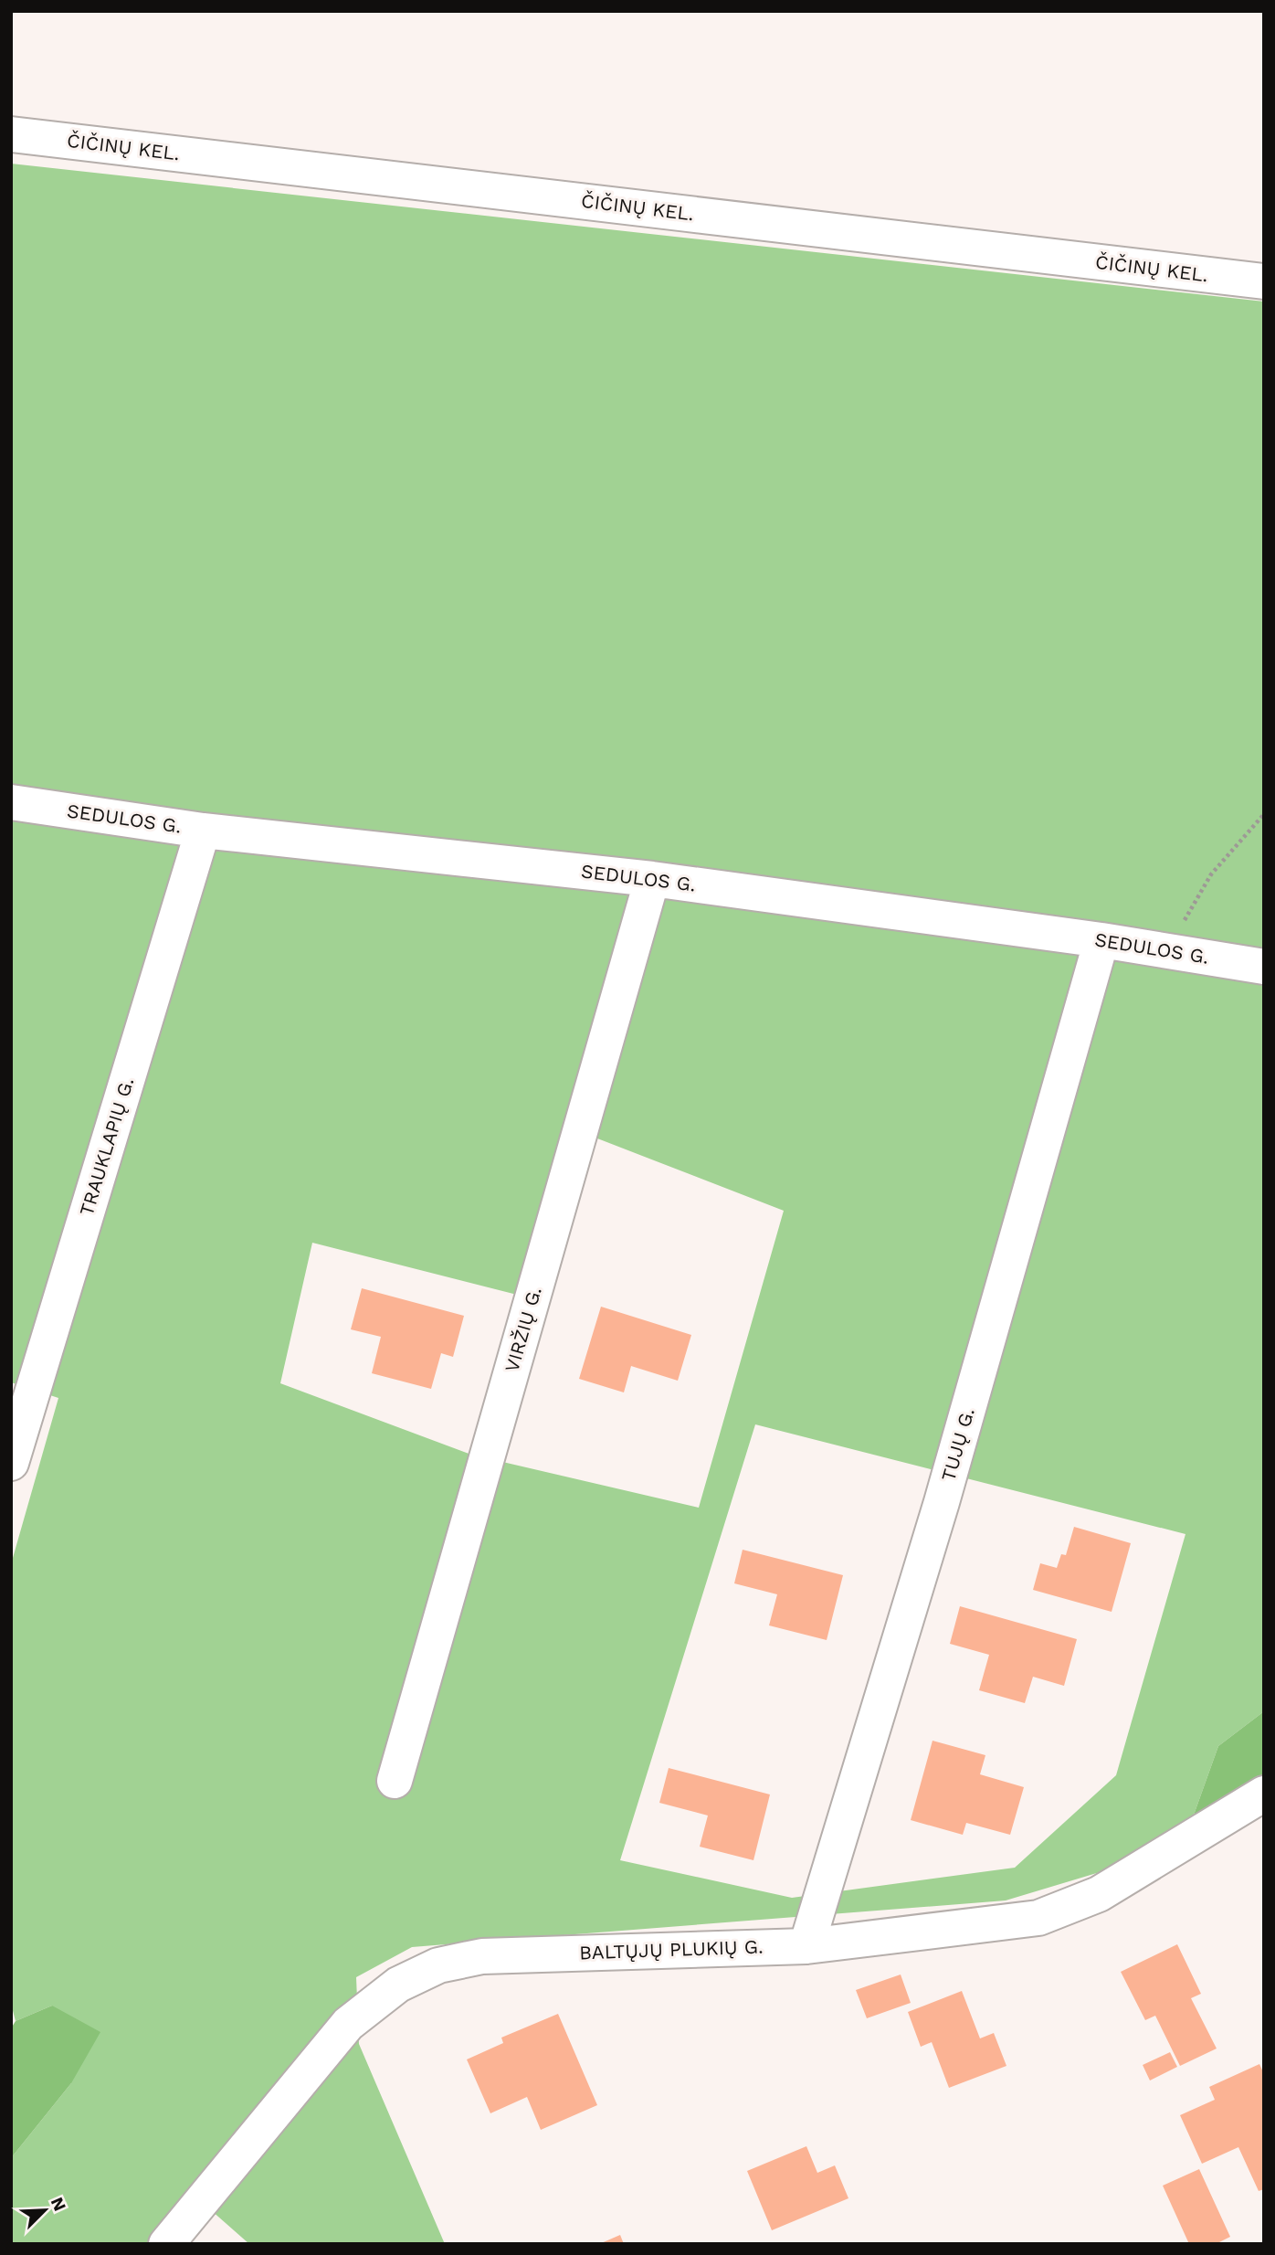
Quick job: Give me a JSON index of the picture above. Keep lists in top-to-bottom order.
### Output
{
  "streets": {
    "street": [
      "ČIČINŲ KEL.",
      "SEDULOS G.",
      "TRAUKLAPIŲ G.",
      "VIRŽIŲ G.",
      "TUJŲ G.",
      "BALTŲJŲ PLUKIŲ G."
    ]
  },
  "crossings": [
    ["SEDULOS G.", "TRAUKLAPIŲ G."],
    ["SEDULOS G.", "VIRŽIŲ G."],
    ["SEDULOS G.", "TUJŲ G."],
    ["TUJŲ G.", "BALTŲJŲ PLUKIŲ G."]
  ],
  "north": "top right"
}
